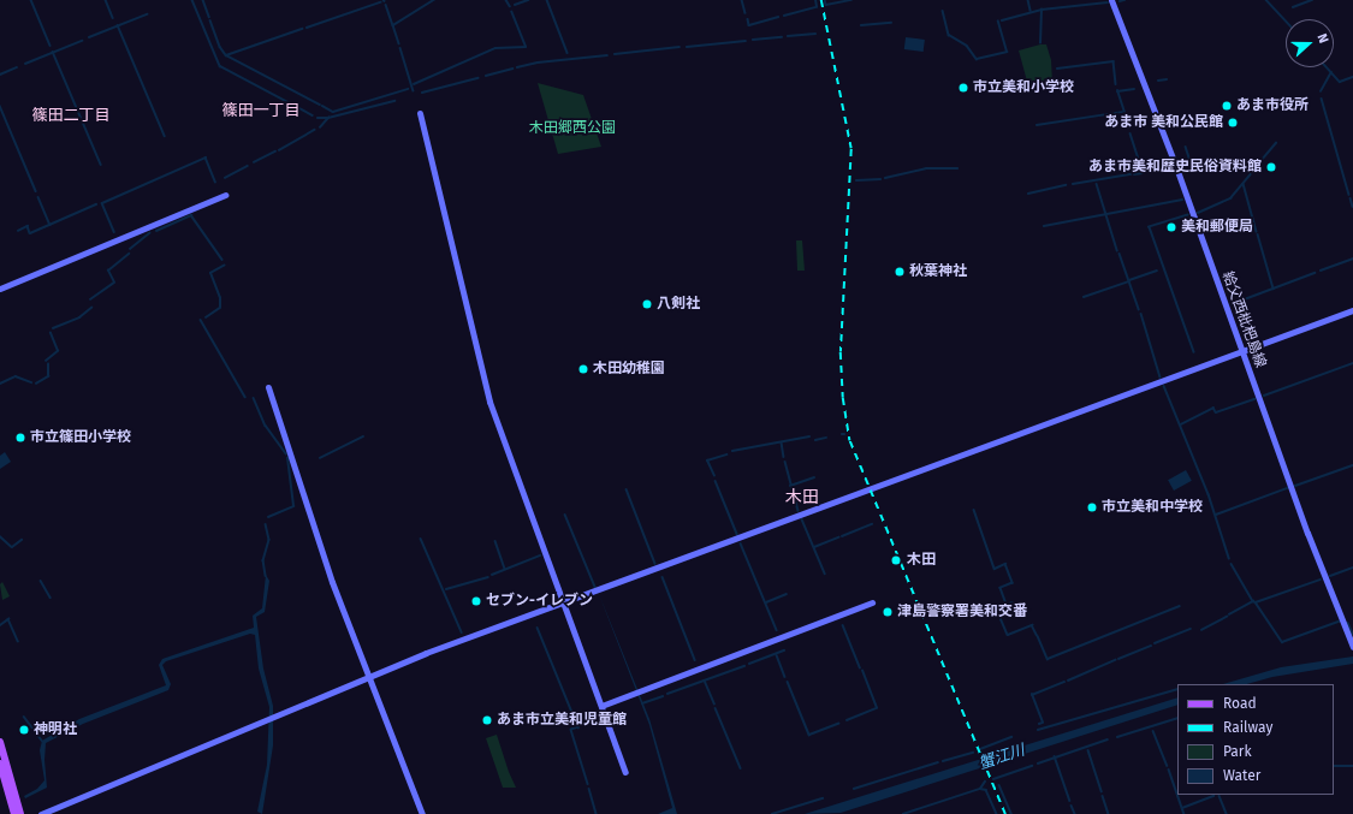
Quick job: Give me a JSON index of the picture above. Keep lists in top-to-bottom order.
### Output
{
  "streets": {
    "street": ["給父西枇杷島線"]
  },
  "districts": ["篠田一丁目", "篠田二丁目", "木田"],
  "water": ["蟹江川"],
  "parks": ["木田郷西公園"],
  "places": [
    "市立美和小学校",
    "あま市役所",
    "あま市 美和公民館",
    "あま市美和歴史民俗資料館",
    "美和郵便局",
    "秋葉神社",
    "八剣社",
    "木田幼稚園",
    "市立篠田小学校",
    "市立美和中学校",
    "木田",
    "セブン-イレブン",
    "津島警察署美和交番",
    "あま市立美和児童館",
    "神明社"
  ],
  "legend": [
    "Road",
    "Railway",
    "Park",
    "Water"
  ],
  "north": "right"
}
